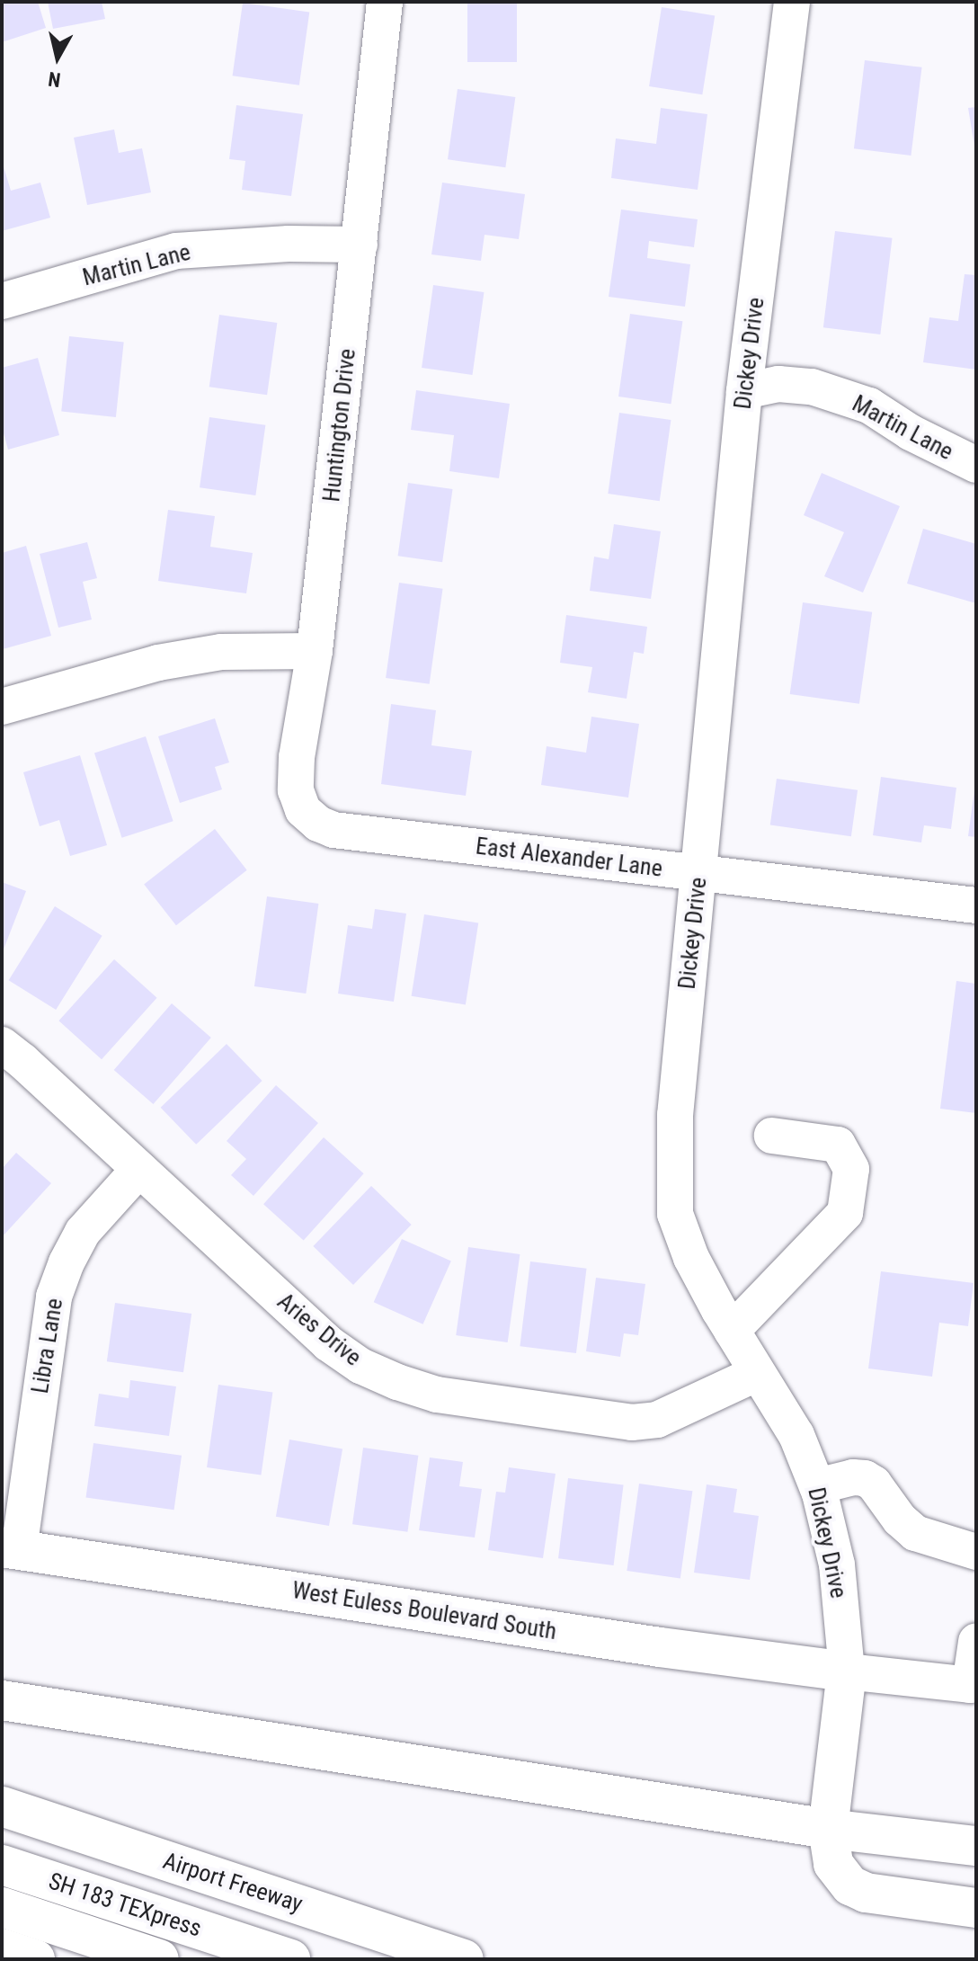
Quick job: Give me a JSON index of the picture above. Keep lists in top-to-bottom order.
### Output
{
  "streets": {
    "main road": [
      "Dickey Drive",
      "West Euless Boulevard South",
      "Airport Freeway",
      "SH 183 TEXpress"
    ],
    "street": [
      "Martin Lane",
      "Huntington Drive",
      "East Alexander Lane",
      "Aries Drive",
      "Libra Lane"
    ]
  },
  "crossings": [
    ["Martin Lane", "Dickey Drive"],
    ["Martin Lane", "Huntington Drive"],
    ["Dickey Drive", "East Alexander Lane"],
    ["Dickey Drive", "Aries Drive"],
    ["Dickey Drive", "West Euless Boulevard South"],
    ["Huntington Drive", "East Alexander Lane"],
    ["Aries Drive", "Libra Lane"],
    ["Libra Lane", "West Euless Boulevard South"]
  ],
  "north": "bottom"
}
